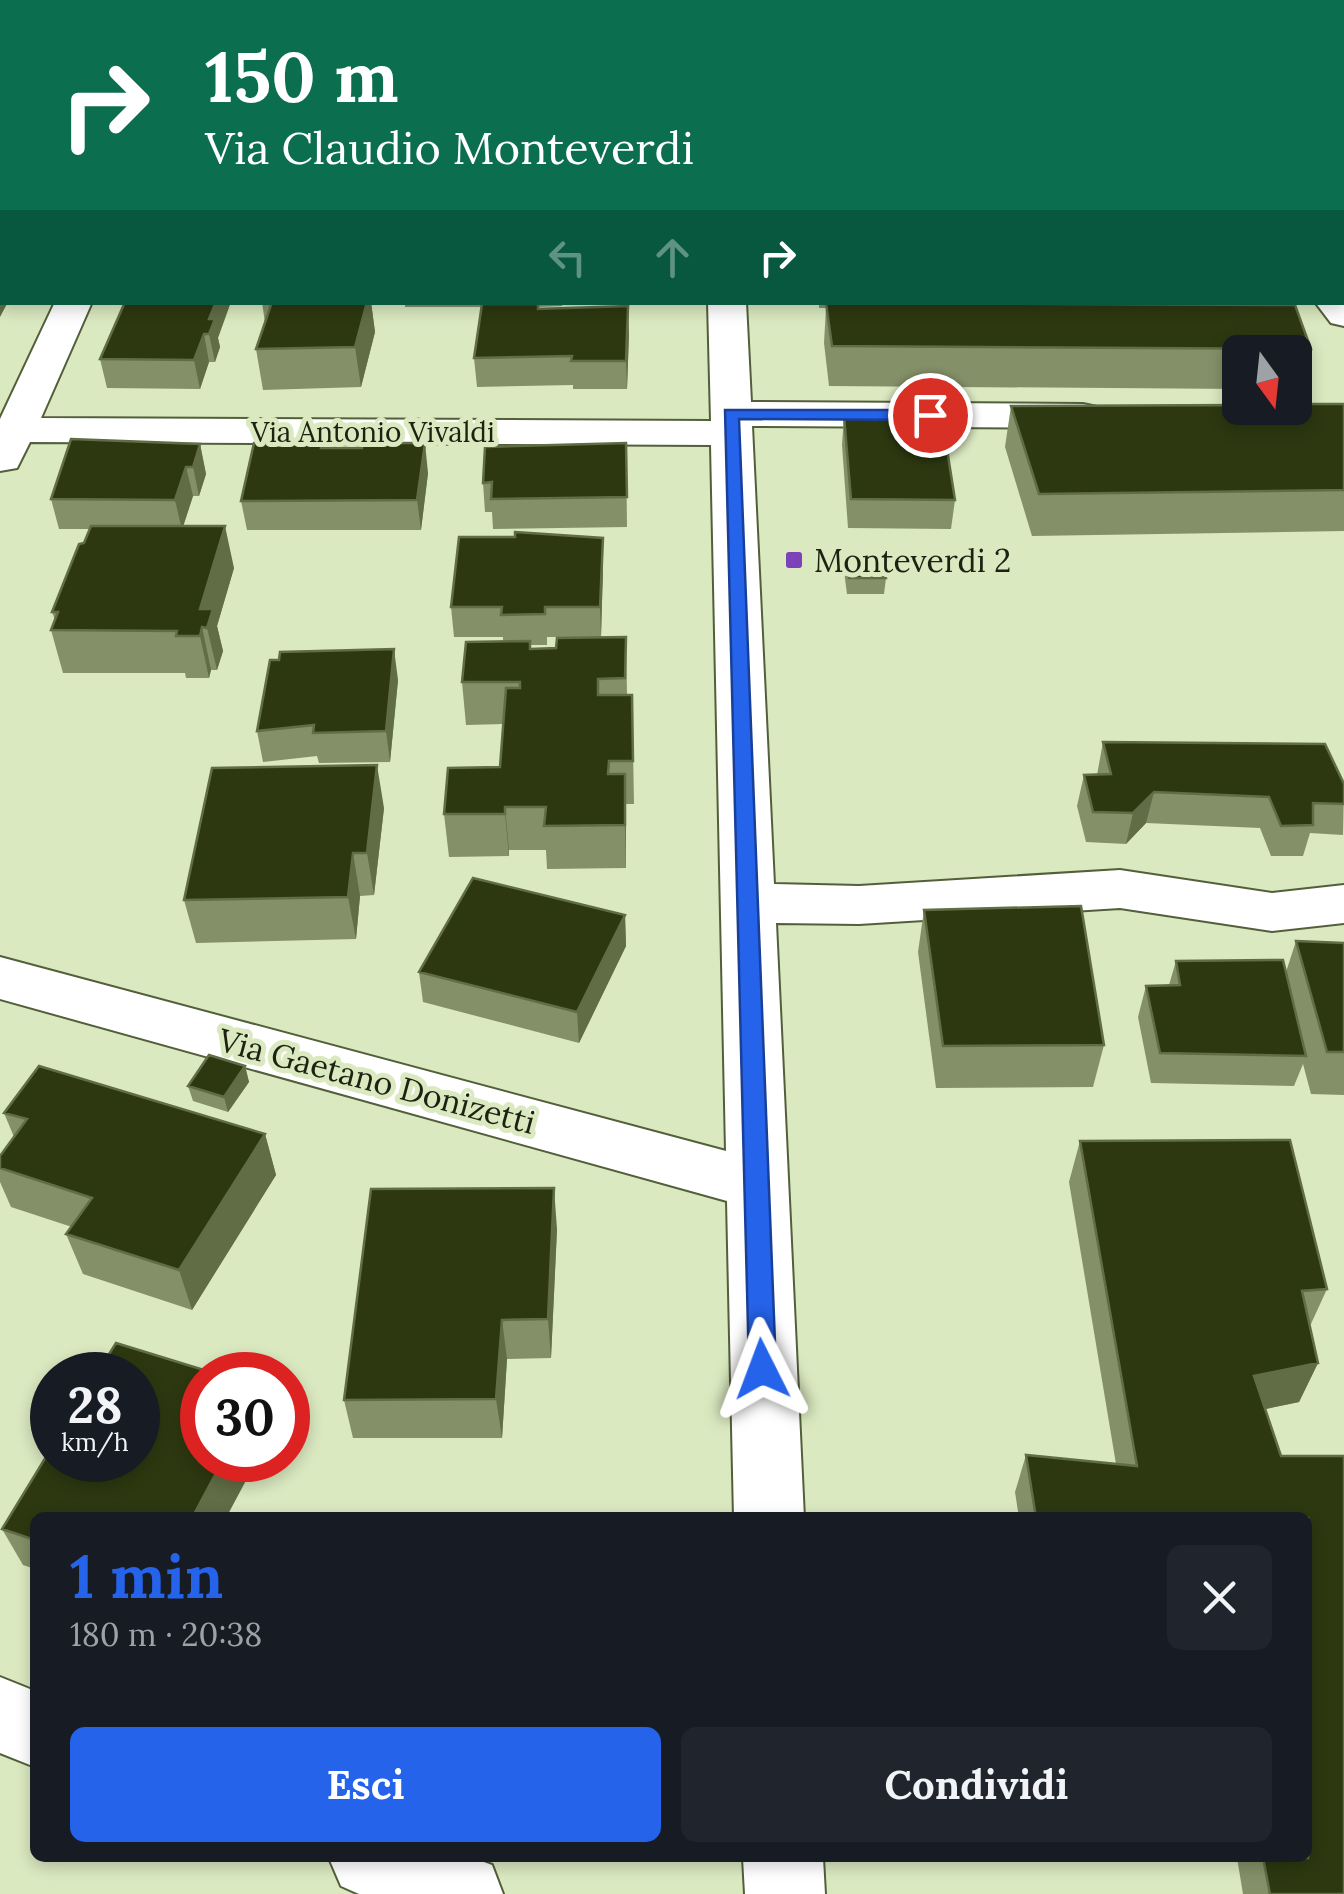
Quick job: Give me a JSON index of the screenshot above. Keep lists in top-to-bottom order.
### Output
{
  "streets": {
    "street": ["Via Antonio Vivaldi", "Via Gaetano Donizetti"]
  },
  "places": {
    "transit": ["Monteverdi 2"]
  },
  "north": "bottom",
  "page": {
    "turn": ["150 m", "Via Claudio Monteverdi"],
    "speed": "28 km/h",
    "limit": "30",
    "heading": ["1 min", "180 m · 20:38"],
    "buttons": ["Esci", "Condividi"]
  }
}
